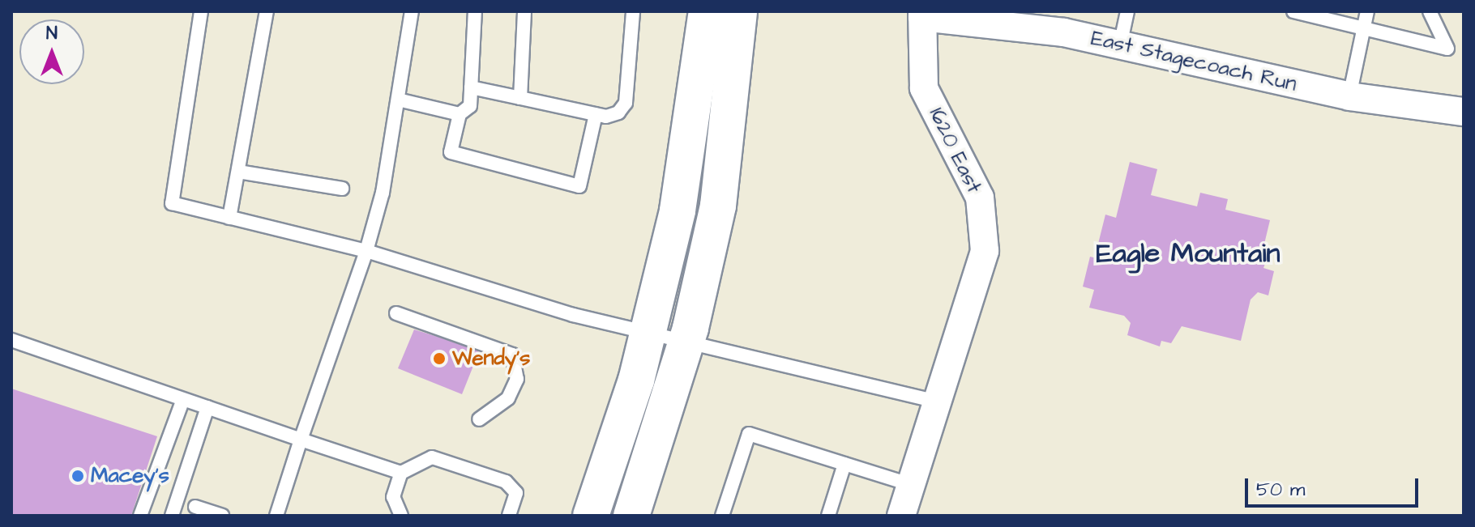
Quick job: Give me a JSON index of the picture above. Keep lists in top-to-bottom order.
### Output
{
  "streets": {
    "street": ["East Stagecoach Run", "1620 East"]
  },
  "crossings": [
    ["East Stagecoach Run", "1620 East"]
  ],
  "districts": ["Eagle Mountain"],
  "places": ["Wendy's", "Macey's"],
  "scale_bar": "50 m",
  "north": "top"
}
